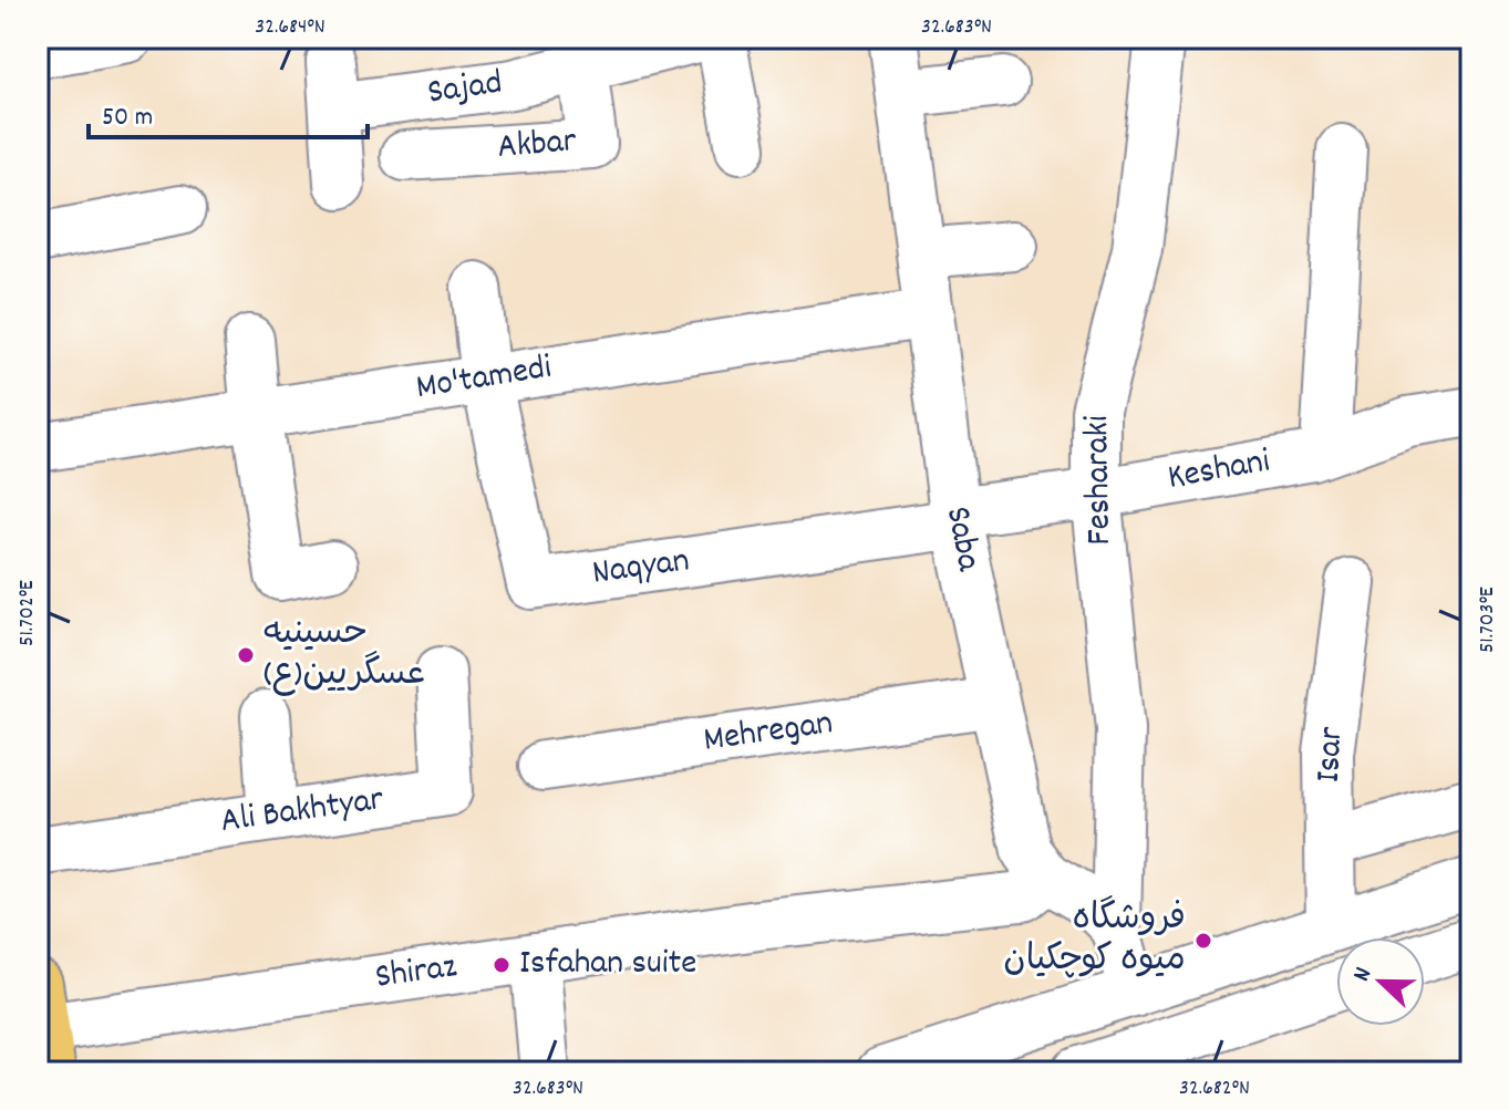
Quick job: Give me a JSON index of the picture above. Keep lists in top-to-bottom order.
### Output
{
  "streets": {
    "street": [
      "Sajad",
      "Akbar",
      "Mo'tamedi",
      "Keshani",
      "Fesharaki",
      "Saba",
      "Naqyan",
      "Mehregan",
      "Isar",
      "Ali Bakhtyar",
      "Shiraz"
    ]
  },
  "crossings": [
    ["Sajad", "Akbar"],
    ["Mo'tamedi", "Saba"],
    ["Mo'tamedi", "Naqyan"],
    ["Keshani", "Fesharaki"],
    ["Keshani", "Saba"],
    ["Keshani", "Naqyan"],
    ["Fesharaki", "Saba"],
    ["Saba", "Naqyan"],
    ["Saba", "Mehregan"],
    ["Saba", "Shiraz"]
  ],
  "places": ["حسینیه عسگریین(ع)", "فروشگاه میوه کوچکیان", "Isfahan suite"],
  "scale_bar": "50 m",
  "north": "left",
  "coordinates": [
    "32.684°N",
    "32.683°N",
    "51.702°E",
    "51.703°E",
    "32.682°N"
  ]
}
